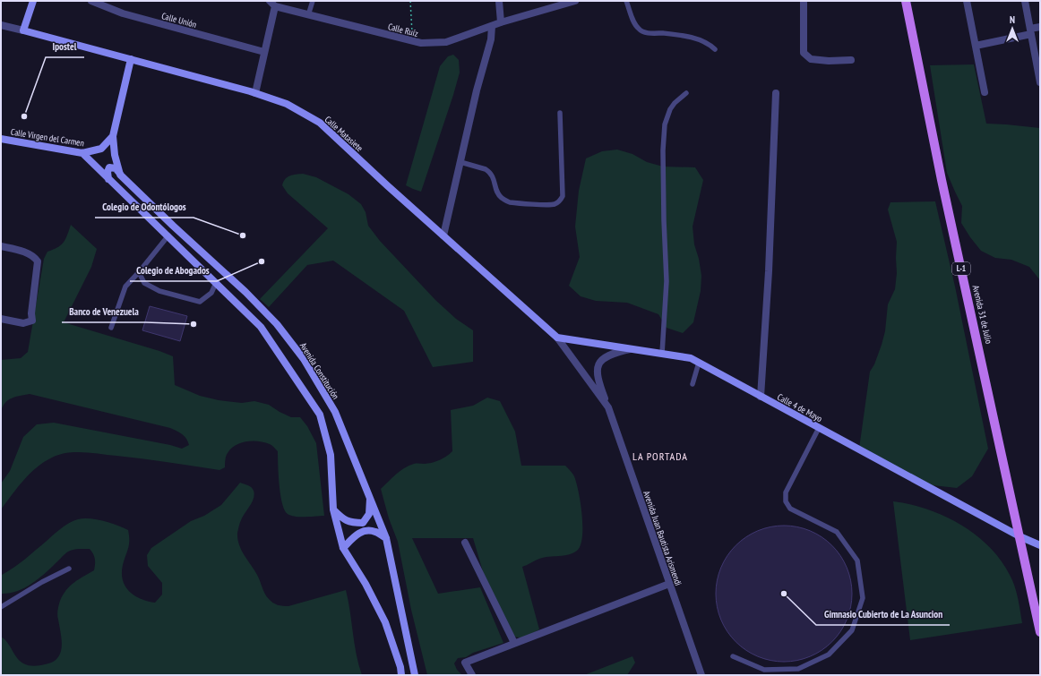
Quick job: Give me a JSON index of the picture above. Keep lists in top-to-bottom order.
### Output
{
  "streets": {
    "main road": ["L-1", "Avenida 31 de Julio"],
    "street": [
      "Calle Unión",
      "Calle Ruíz",
      "Calle Matasiete",
      "Calle Virgen del Carmen",
      "Avenida Constitución",
      "Calle 4 de Mayo",
      "Avenida Juan Bautista Arismendi"
    ]
  },
  "crossings": [
    ["Calle Matasiete", "Calle 4 de Mayo"],
    ["Calle Matasiete", "Avenida Juan Bautista Arismendi"],
    ["Avenida 31 de Julio", "Calle 4 de Mayo"],
    ["Calle 4 de Mayo", "Avenida Juan Bautista Arismendi"]
  ],
  "districts": ["LA PORTADA"],
  "places": [
    "Ipostel",
    "Colegio de Odontólogos",
    "Colegio de Abogados",
    "Banco de Venezuela",
    "Gimnasio Cubierto de La Asuncion"
  ],
  "north": "top"
}
